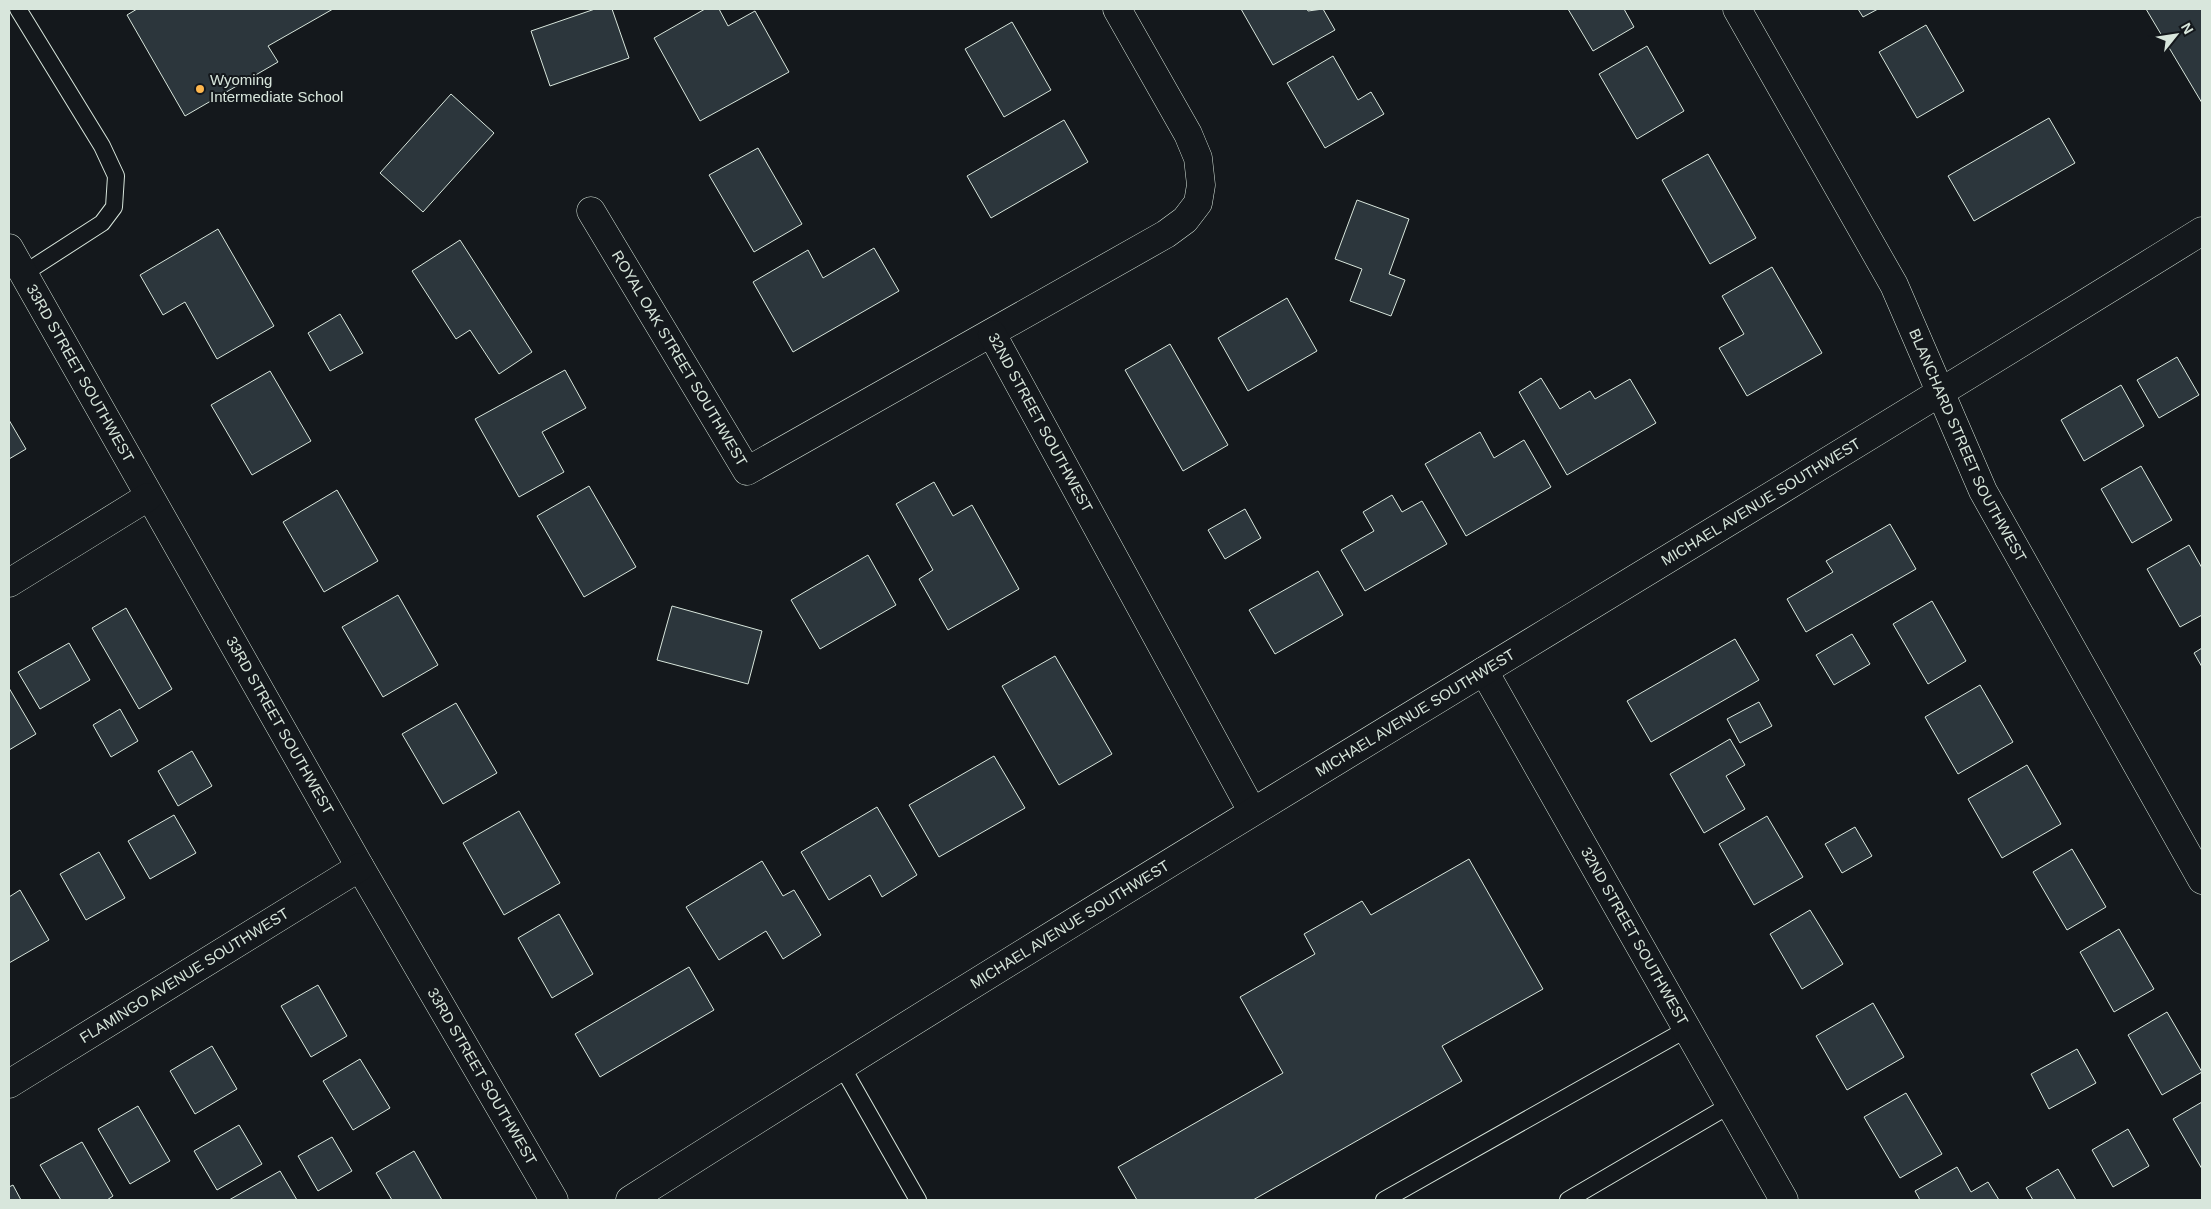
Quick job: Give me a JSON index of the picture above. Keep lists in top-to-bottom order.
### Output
{
  "streets": {
    "street": [
      "ROYAL OAK STREET SOUTHWEST",
      "33RD STREET SOUTHWEST",
      "32ND STREET SOUTHWEST",
      "BLANCHARD STREET SOUTHWEST",
      "MICHAEL AVENUE SOUTHWEST",
      "FLAMINGO AVENUE SOUTHWEST"
    ]
  },
  "crossings": [
    ["ROYAL OAK STREET SOUTHWEST", "32ND STREET SOUTHWEST"],
    ["33RD STREET SOUTHWEST", "FLAMINGO AVENUE SOUTHWEST"],
    ["32ND STREET SOUTHWEST", "MICHAEL AVENUE SOUTHWEST"],
    ["BLANCHARD STREET SOUTHWEST", "MICHAEL AVENUE SOUTHWEST"]
  ],
  "places": ["Wyoming Intermediate School"],
  "north": "top right"
}
